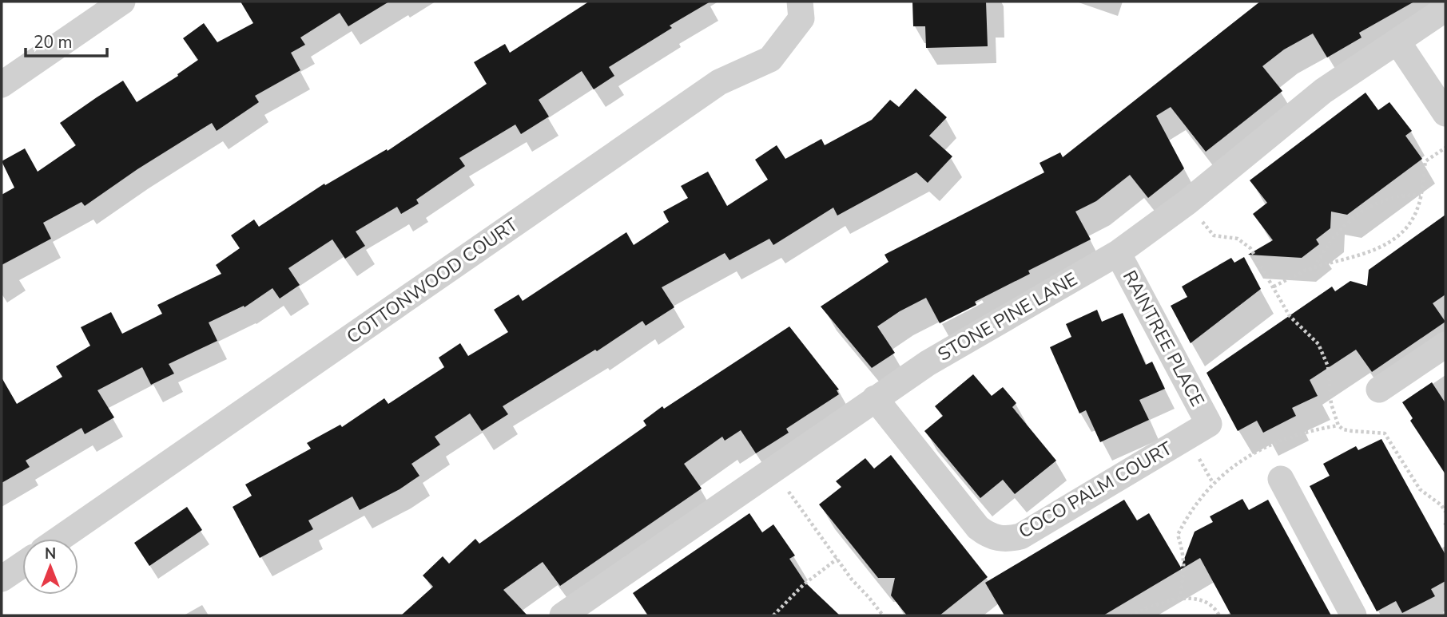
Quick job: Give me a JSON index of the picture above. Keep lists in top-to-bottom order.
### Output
{
  "streets": {
    "street": [
      "COTTONWOOD COURT",
      "STONE PINE LANE",
      "RAINTREE PLACE",
      "COCO PALM COURT"
    ]
  },
  "crossings": [
    ["STONE PINE LANE", "RAINTREE PLACE"],
    ["STONE PINE LANE", "COCO PALM COURT"],
    ["RAINTREE PLACE", "COCO PALM COURT"]
  ],
  "scale_bar": "20 m",
  "north": "top"
}
